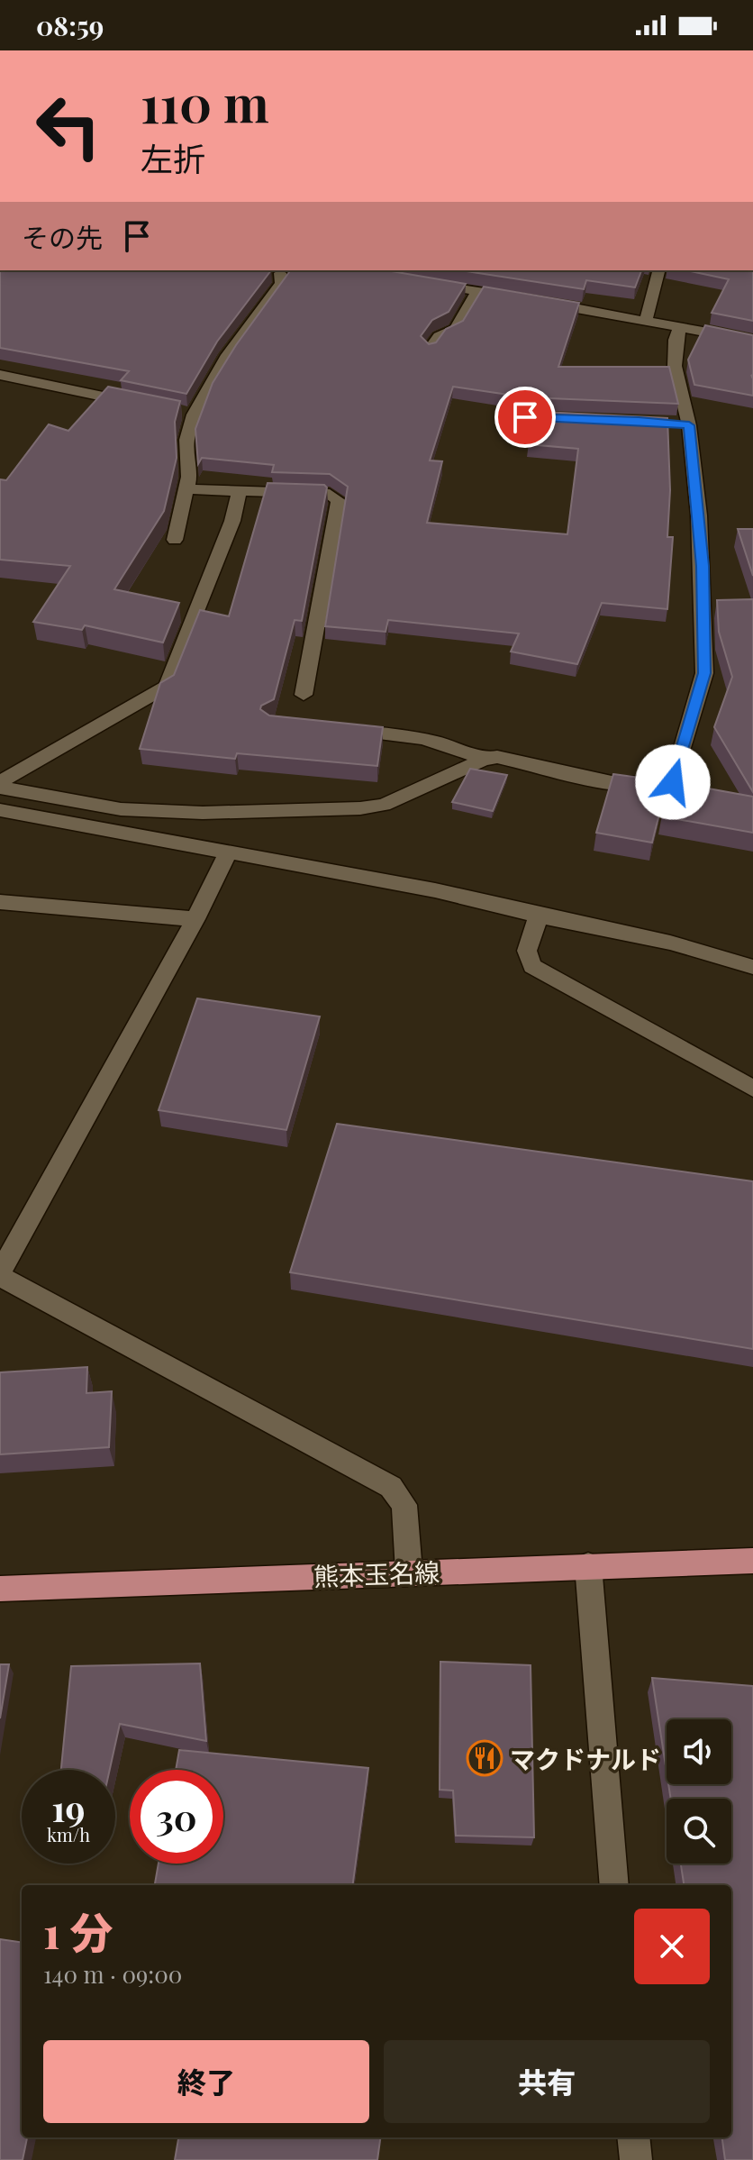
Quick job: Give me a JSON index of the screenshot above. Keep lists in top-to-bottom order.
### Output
{
  "streets": {
    "main road": ["熊本玉名線"]
  },
  "places": {
    "restaurant": ["マクドナルド"]
  },
  "page": {
    "status": "08:59",
    "turn": ["110 m", "左折"],
    "then": "その先",
    "speed": "19 km/h",
    "limit": "30",
    "heading": ["1 分", "140 m · 09:00"],
    "buttons": ["終了", "共有"]
  }
}
